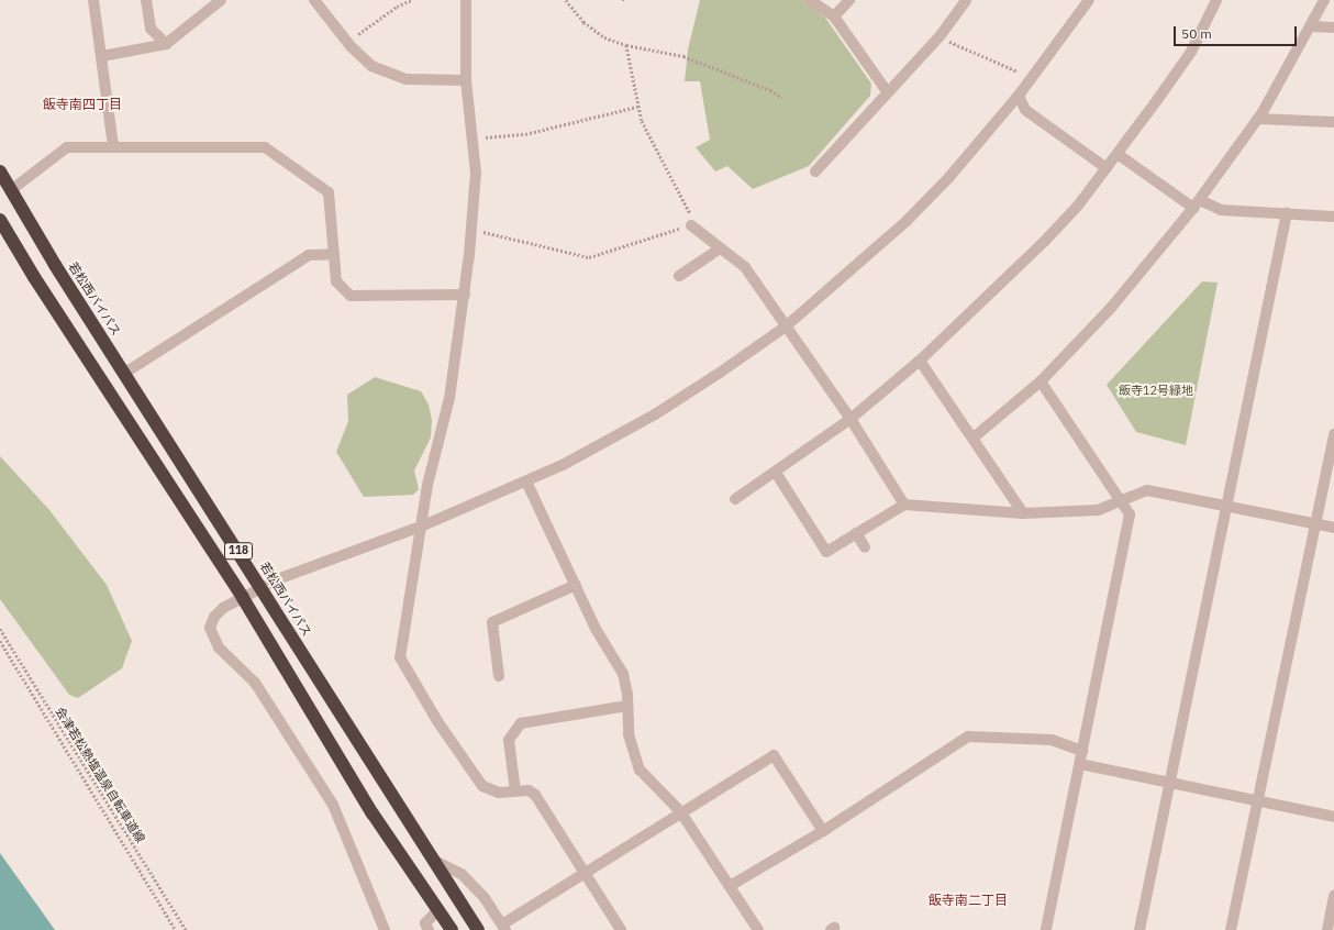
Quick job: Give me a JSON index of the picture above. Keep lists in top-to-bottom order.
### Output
{
  "streets": {
    "highway": ["若松西バイパス", "118"],
    "path": ["会津若松熱塩温泉自転車道線"]
  },
  "districts": ["飯寺南四丁目", "飯寺南二丁目"],
  "parks": ["飯寺12号緑地"],
  "scale_bar": "50 m"
}
